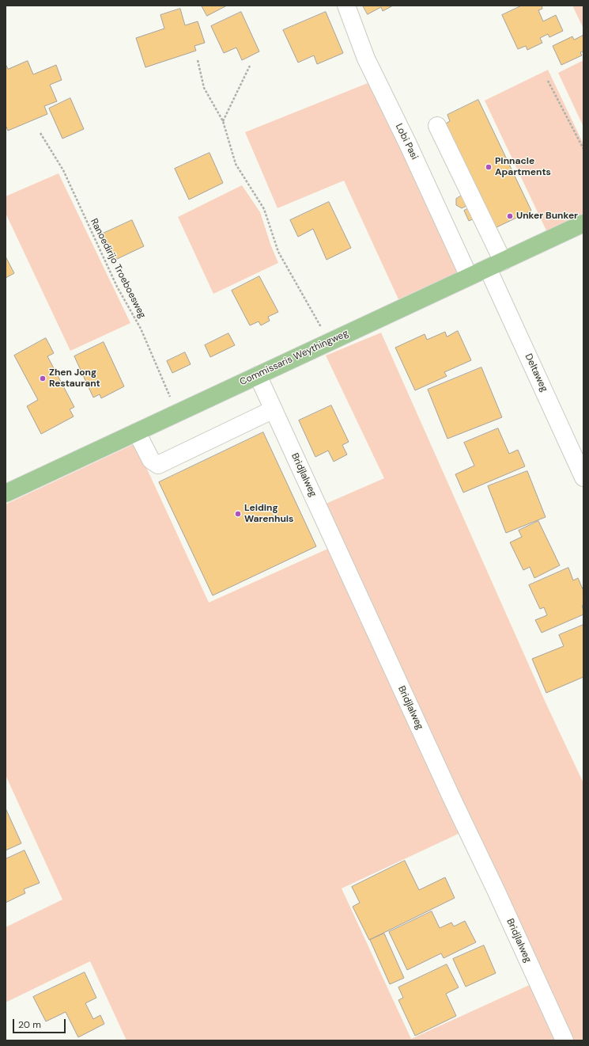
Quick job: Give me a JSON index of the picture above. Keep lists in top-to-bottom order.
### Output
{
  "streets": {
    "main road": ["Commissaris Weythingweg"],
    "street": ["Lobi Pasi", "Deltaweg", "Bridjlalweg"],
    "path": ["Ranoedirijo Troeboesweg"]
  },
  "crossings": [
    ["Lobi Pasi", "Commissaris Weythingweg"],
    ["Ranoedirijo Troeboesweg", "Commissaris Weythingweg"],
    ["Commissaris Weythingweg", "Deltaweg"],
    ["Commissaris Weythingweg", "Bridjlalweg"]
  ],
  "places": [
    "Pinnacle Apartments",
    "Unker Bunker",
    "Zhen Jong Restaurant",
    "Leiding Warenhuis"
  ],
  "scale_bar": "20 m"
}
